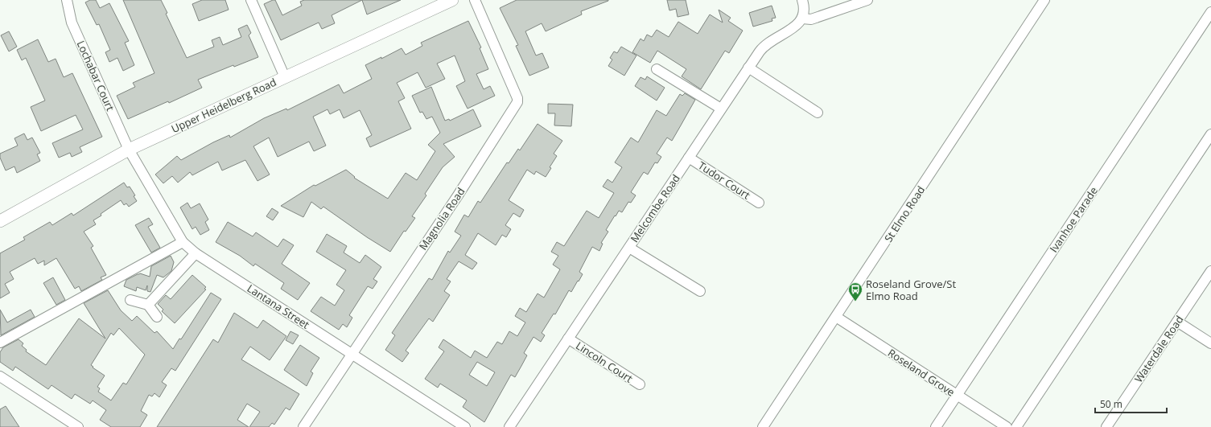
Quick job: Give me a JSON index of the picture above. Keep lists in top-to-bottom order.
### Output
{
  "streets": {
    "main road": ["Upper Heidelberg Road"],
    "street": [
      "Lochabar Court",
      "Tudor Court",
      "Melcombe Road",
      "St Elmo Road",
      "Magnolia Road",
      "Ivanhoe Parade",
      "Lantana Street",
      "Waterdale Road",
      "Lincoln Court",
      "Roseland Grove"
    ]
  },
  "crossings": [
    ["Lochabar Court", "Upper Heidelberg Road"],
    ["Lochabar Court", "Lantana Street"],
    ["Upper Heidelberg Road", "Lantana Street"],
    ["Tudor Court", "Melcombe Road"],
    ["Melcombe Road", "Lincoln Court"],
    ["St Elmo Road", "Roseland Grove"],
    ["Magnolia Road", "Lantana Street"],
    ["Ivanhoe Parade", "Roseland Grove"]
  ],
  "places": {
    "bus stop": ["Roseland Grove/St Elmo Road"]
  },
  "scale_bar": "50 m"
}
